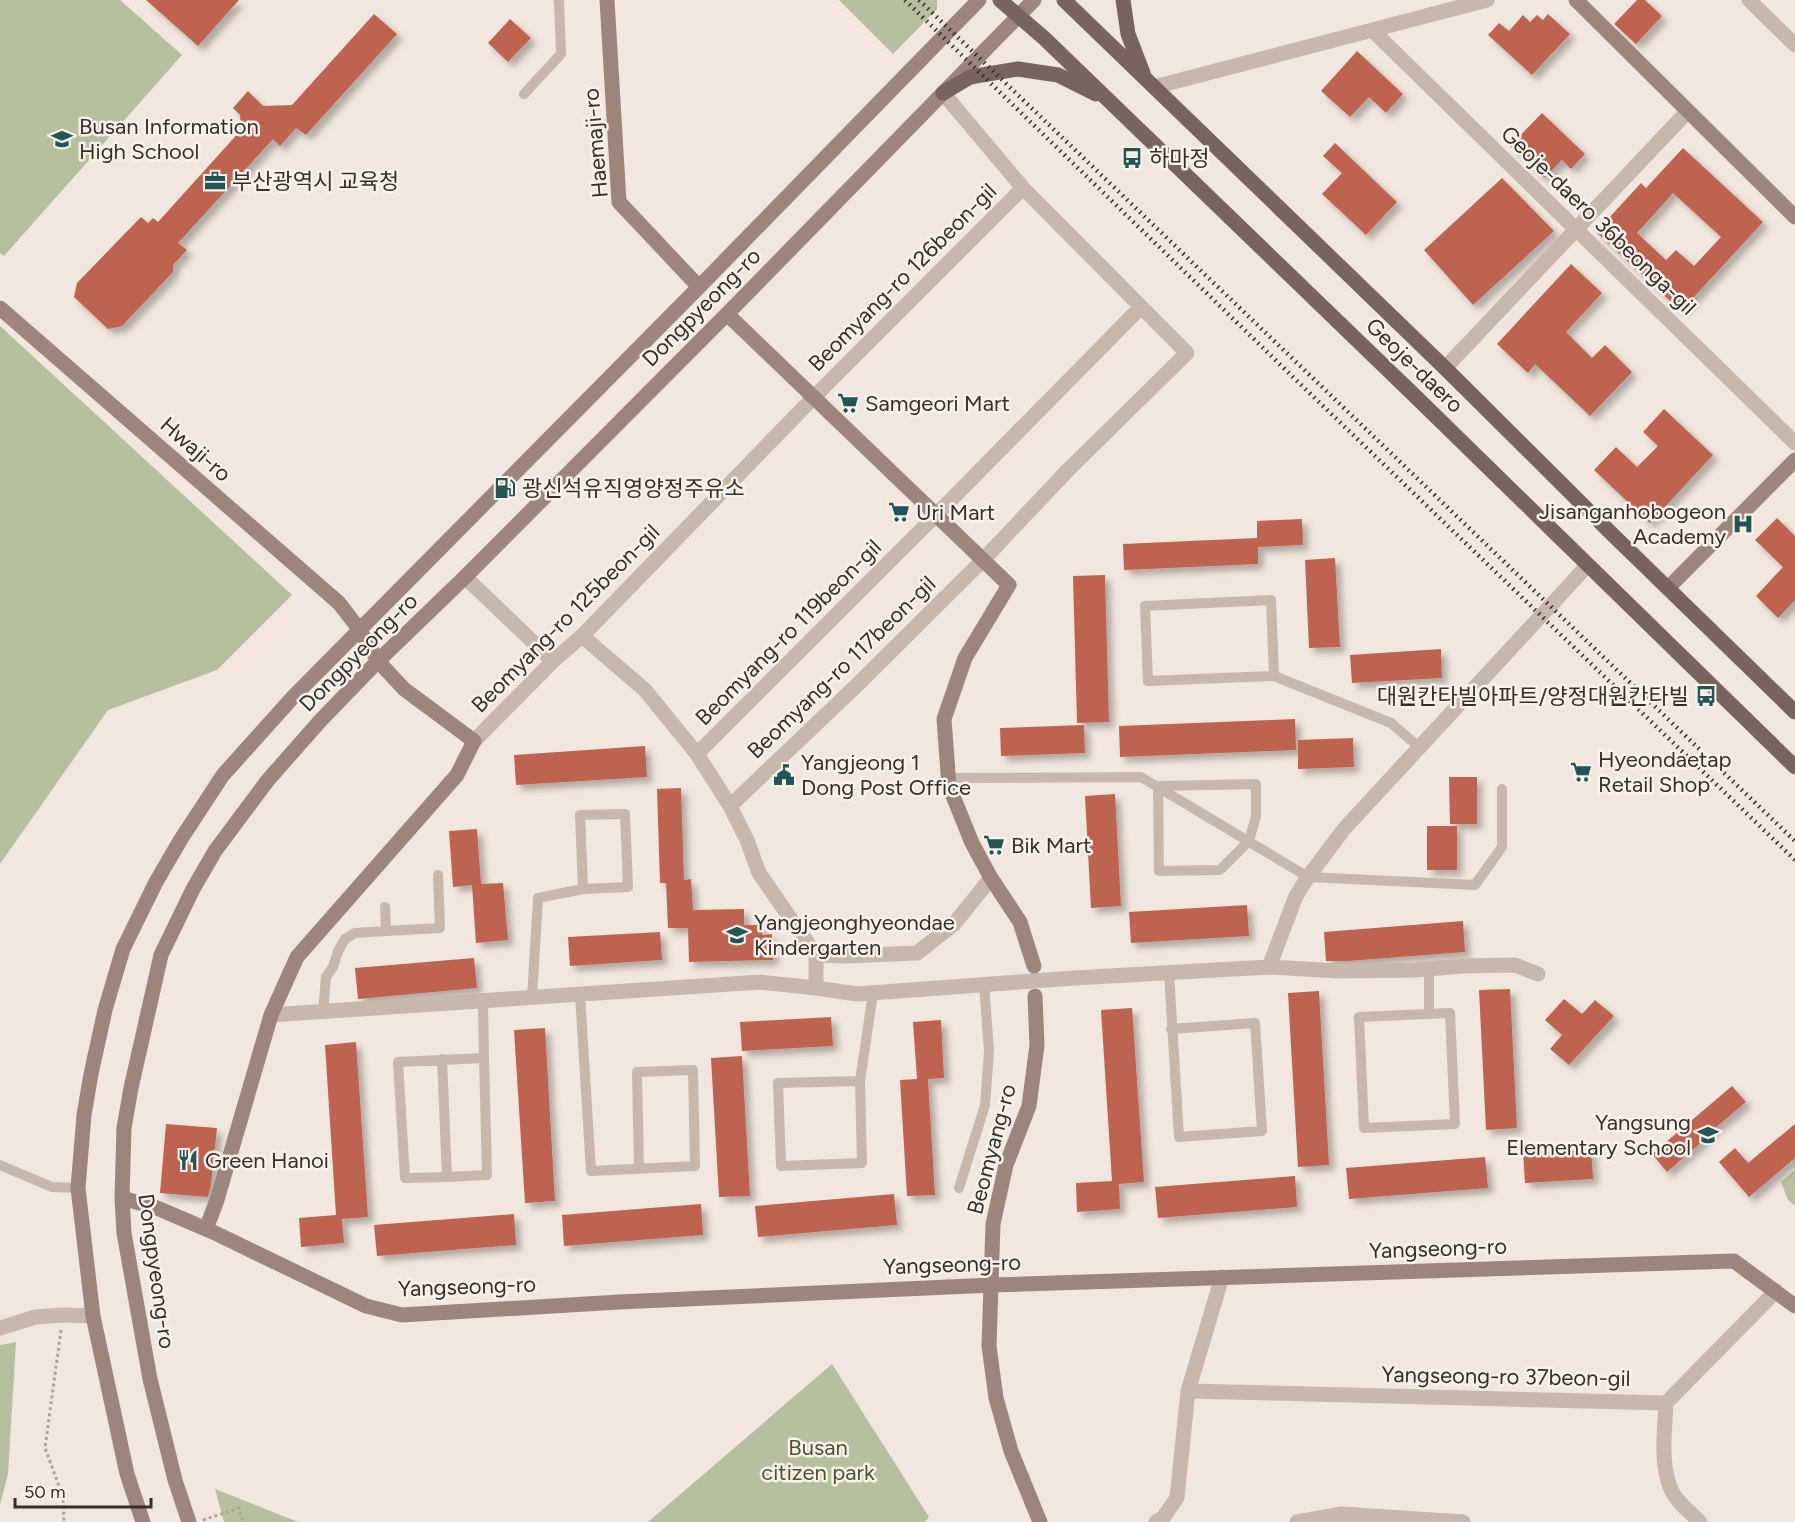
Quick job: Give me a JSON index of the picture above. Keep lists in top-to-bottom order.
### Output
{
  "streets": {
    "main road": ["Geoje-daero"],
    "street": [
      "Haemaji-ro",
      "Geoje-daero 36beonga-gil",
      "Beomyang-ro 126beon-gil",
      "Dongpyeong-ro",
      "Hwaji-ro",
      "Beomyang-ro 125beon-gil",
      "Beomyang-ro 119beon-gil",
      "Beomyang-ro 117beon-gil",
      "Beomyang-ro",
      "Yangseong-ro",
      "Yangseong-ro 37beon-gil"
    ]
  },
  "crossings": [
    ["Haemaji-ro", "Dongpyeong-ro"],
    ["Beomyang-ro 126beon-gil", "Beomyang-ro 125beon-gil"],
    ["Dongpyeong-ro", "Geoje-daero"],
    ["Dongpyeong-ro", "Hwaji-ro"],
    ["Dongpyeong-ro", "Yangseong-ro"],
    ["Hwaji-ro", "Beomyang-ro 125beon-gil"],
    ["Beomyang-ro 119beon-gil", "Beomyang-ro 117beon-gil"],
    ["Beomyang-ro", "Yangseong-ro"]
  ],
  "parks": ["Busan citizen park"],
  "places": {
    "school or university": ["Busan Information High School", "Yangjeonghyeondae Kindergarten", "Yangsung Elementary School"],
    "bus stop": ["하마정", "대원칸타빌아파트/양정대원칸타빌"],
    "office": ["부산광역시 교육청"],
    "supermarket": [
      "Samgeori Mart",
      "Uri Mart",
      "Hyeondaetap Retail Shop",
      "Bik Mart"
    ],
    "fuel station": ["광신석유직영양정주유소"],
    "hospital": ["Jisanganhobogeon Academy"],
    "public building": ["Yangjeong 1 Dong Post Office"],
    "restaurant": ["Green Hanoi"]
  },
  "scale_bar": "50 m"
}
